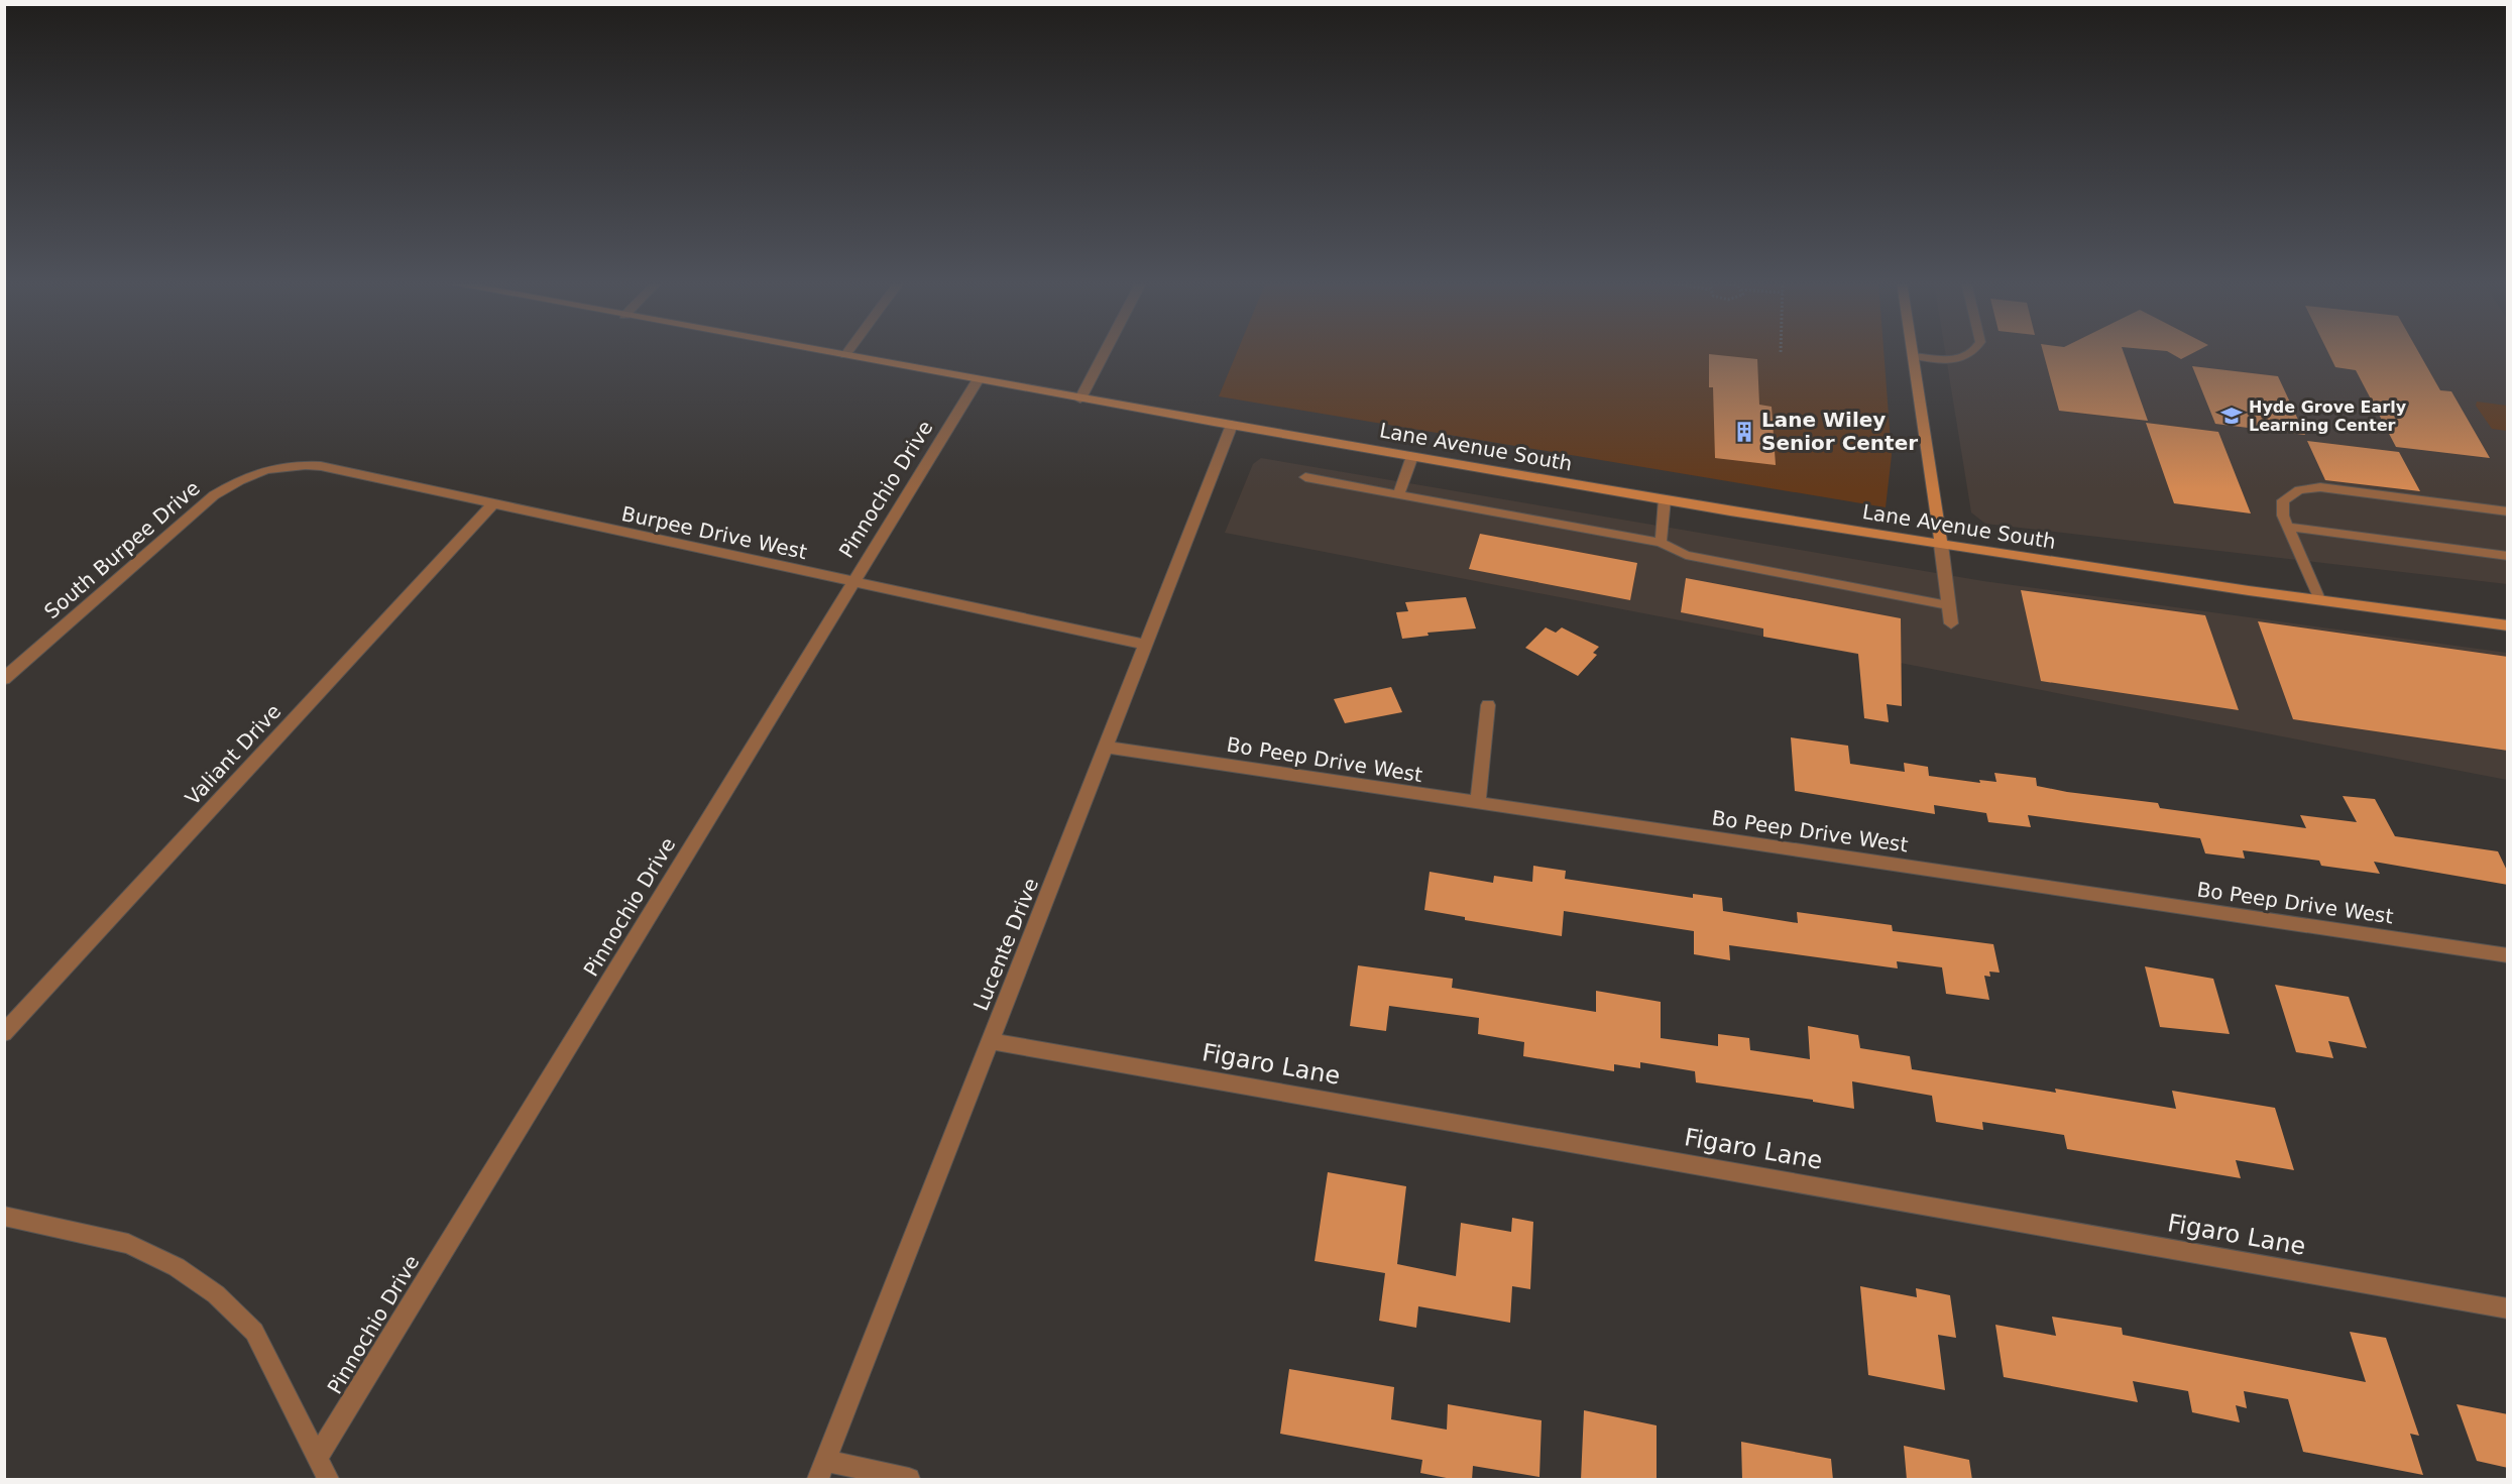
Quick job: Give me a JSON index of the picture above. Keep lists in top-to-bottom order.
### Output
{
  "streets": {
    "main road": ["Lane Avenue South"],
    "street": [
      "Pinnochio Drive",
      "Burpee Drive West",
      "South Burpee Drive",
      "Valiant Drive",
      "Bo Peep Drive West",
      "Lucente Drive",
      "Figaro Lane"
    ]
  },
  "crossings": [
    ["Lane Avenue South", "Pinnochio Drive"],
    ["Lane Avenue South", "Lucente Drive"],
    ["Pinnochio Drive", "Burpee Drive West"],
    ["Burpee Drive West", "South Burpee Drive"],
    ["Burpee Drive West", "Valiant Drive"],
    ["Burpee Drive West", "Lucente Drive"],
    ["Bo Peep Drive West", "Lucente Drive"],
    ["Lucente Drive", "Figaro Lane"]
  ],
  "places": {
    "school or university": ["Hyde Grove Early Learning Center"],
    "building": ["Lane Wiley Senior Center"]
  }
}
